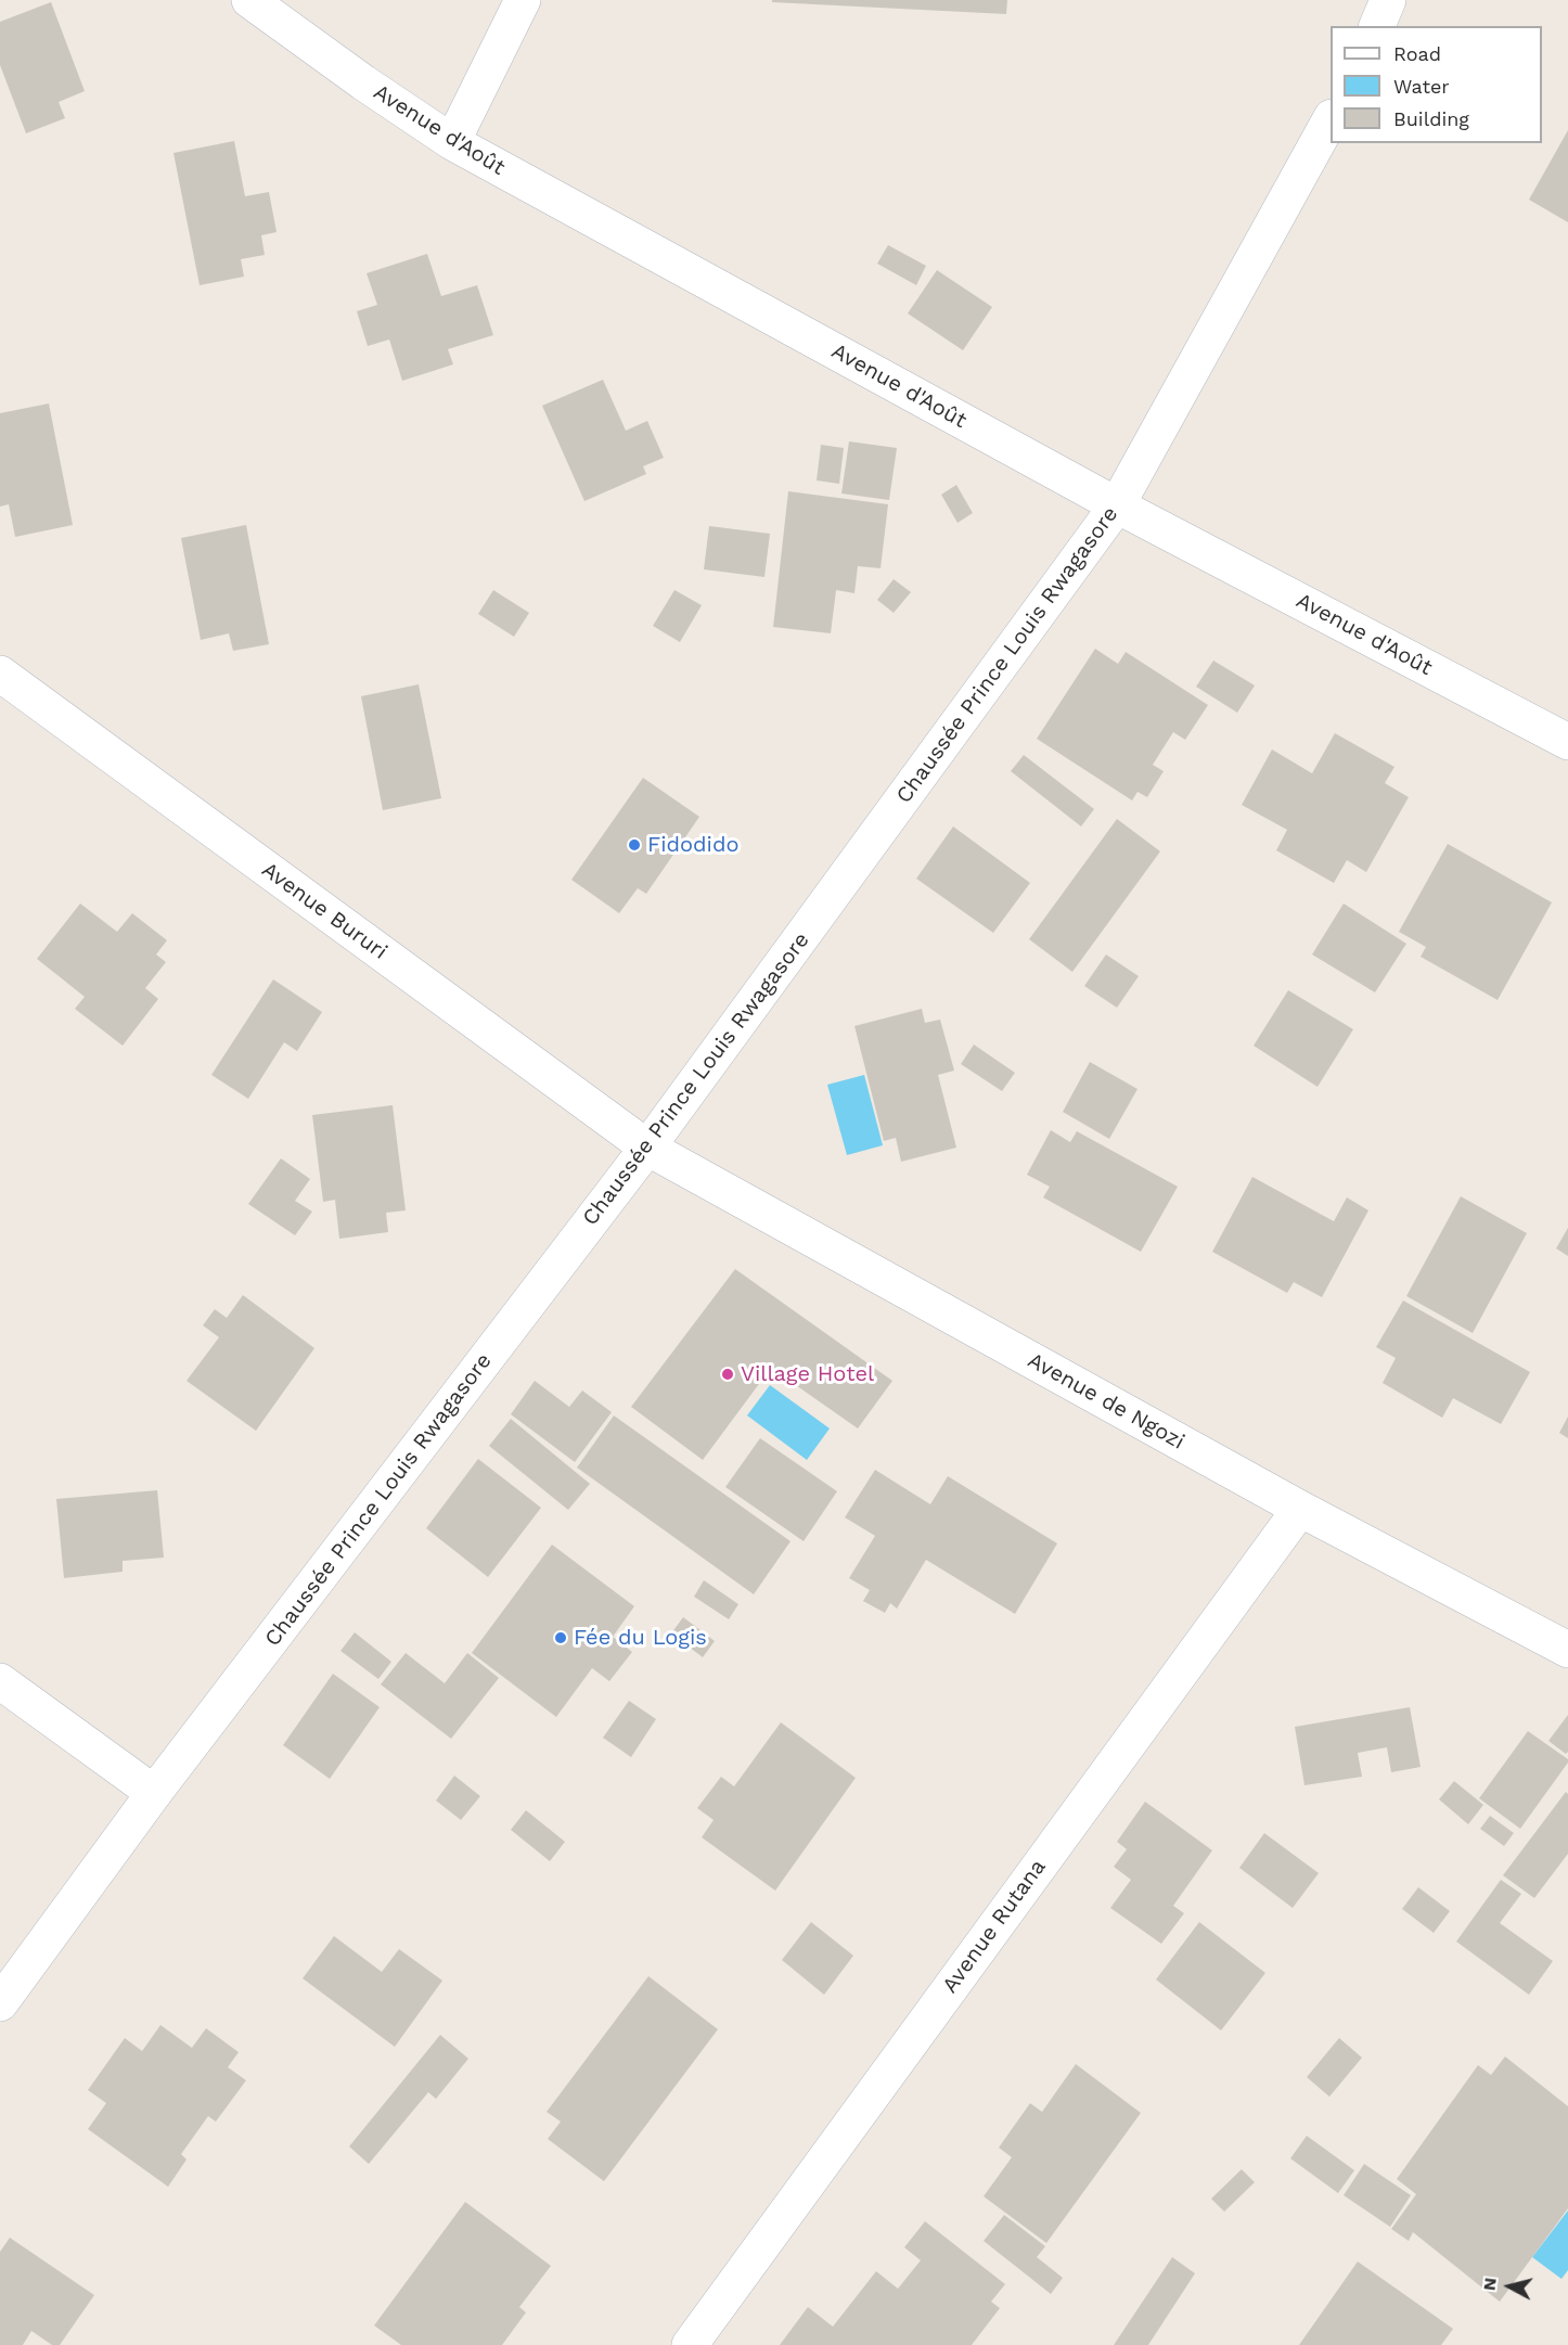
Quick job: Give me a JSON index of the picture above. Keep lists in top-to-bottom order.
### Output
{
  "streets": {
    "street": [
      "Avenue d'Août",
      "Chaussée Prince Louis Rwagasore",
      "Avenue Bururi",
      "Avenue de Ngozi",
      "Avenue Rutana"
    ]
  },
  "crossings": [
    ["Avenue d'Août", "Chaussée Prince Louis Rwagasore"],
    ["Chaussée Prince Louis Rwagasore", "Avenue Bururi"],
    ["Chaussée Prince Louis Rwagasore", "Avenue de Ngozi"],
    ["Avenue Bururi", "Avenue de Ngozi"],
    ["Avenue de Ngozi", "Avenue Rutana"]
  ],
  "places": ["Fidodido", "Village Hotel", "Fée du Logis"],
  "legend": ["Road", "Water", "Building"],
  "north": "left"
}
